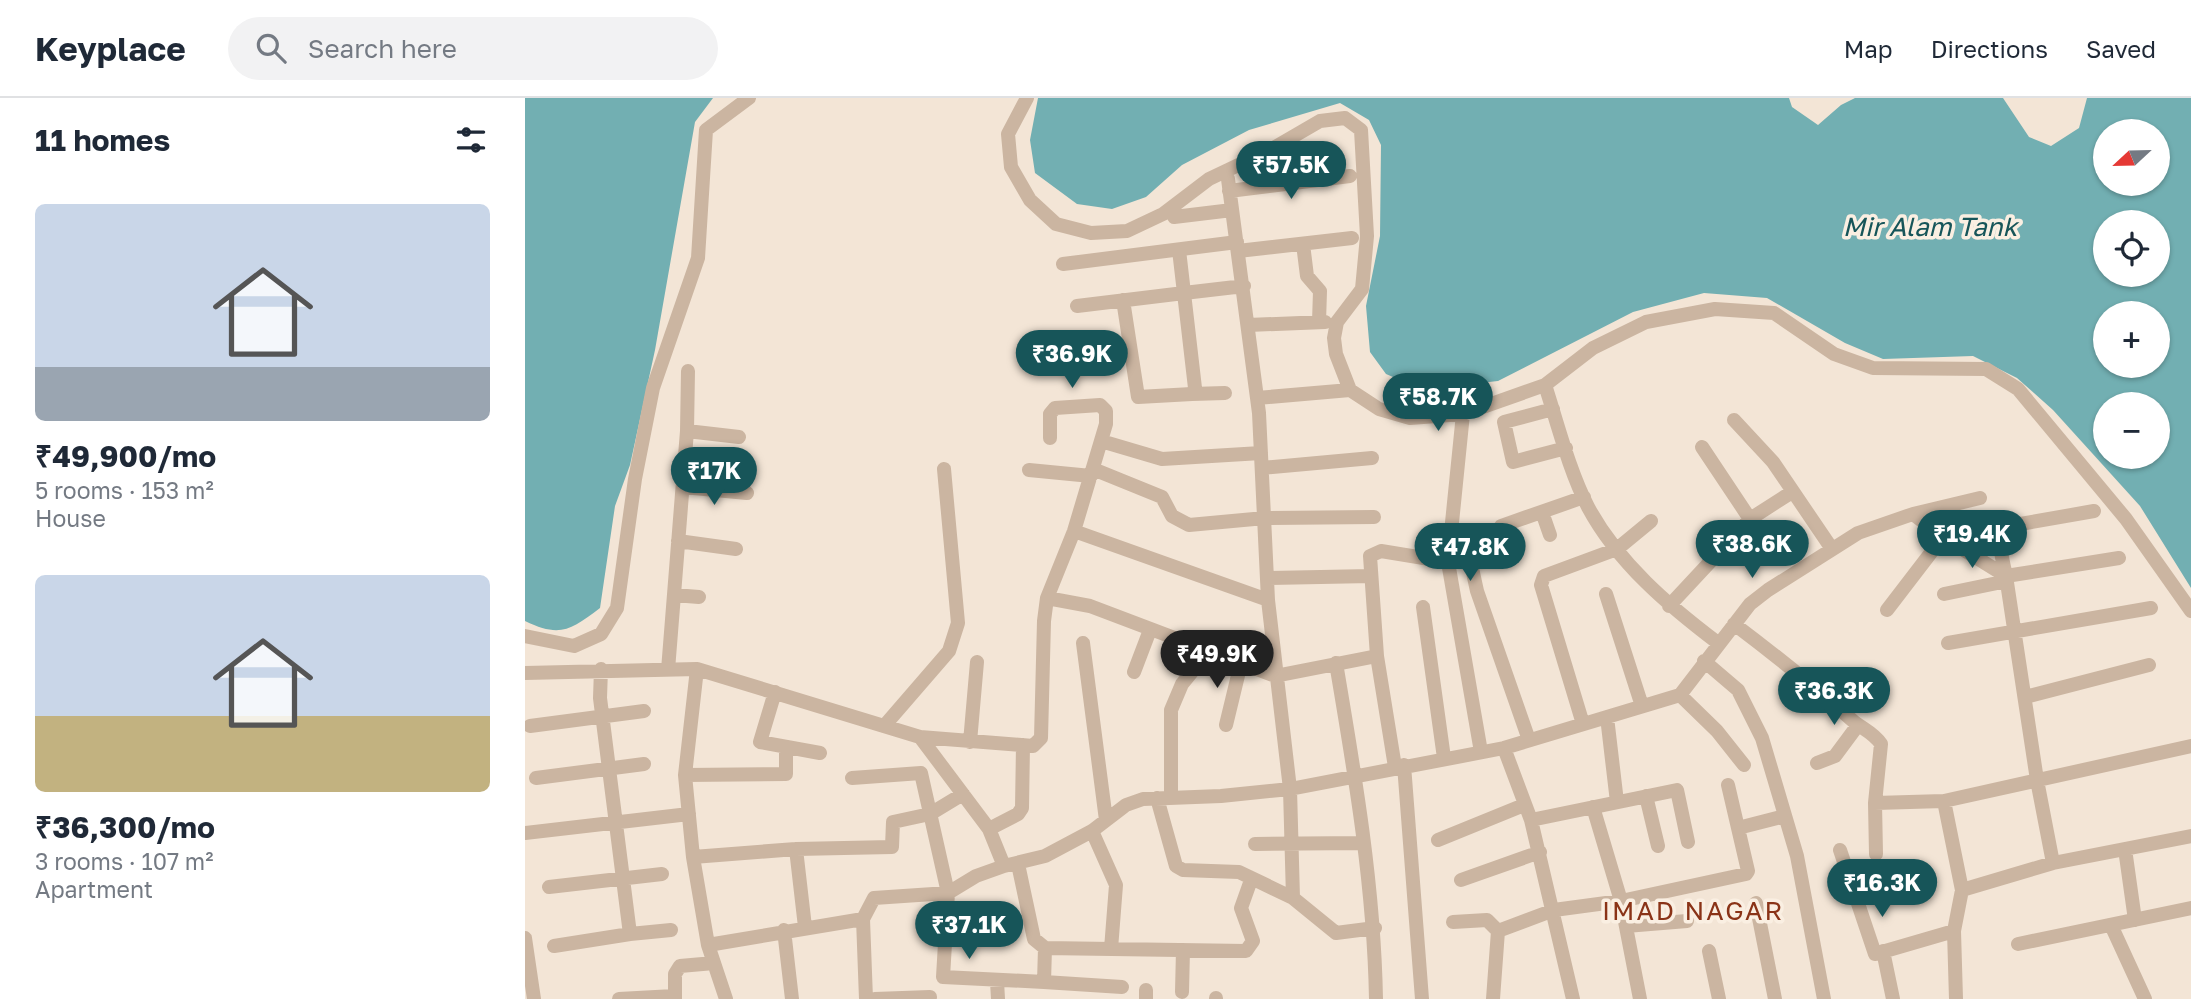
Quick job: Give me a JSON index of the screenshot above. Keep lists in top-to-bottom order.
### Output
{
  "districts": ["IMAD NAGAR"],
  "water": ["Mir Alam Tank"],
  "north": "left",
  "page": {
    "header": "Keyplace",
    "search": "Search here",
    "nav": ["Map", "Directions", "Saved"],
    "heading": "11 homes",
    "map_buttons": ["+", "−"],
    "price": [
      "₹57.5K",
      "₹36.9K",
      "₹58.7K",
      "₹17K",
      "₹19.4K",
      "₹38.6K",
      "₹47.8K",
      "₹49.9K",
      "₹36.3K",
      "₹16.3K",
      "₹37.1K"
    ],
    "list": [
      {
        "name": "₹49,900/mo",
        "note": "5 rooms · 153 m² · House"
      },
      {
        "name": "₹36,300/mo",
        "note": "3 rooms · 107 m² · Apartment"
      }
    ]
  }
}
